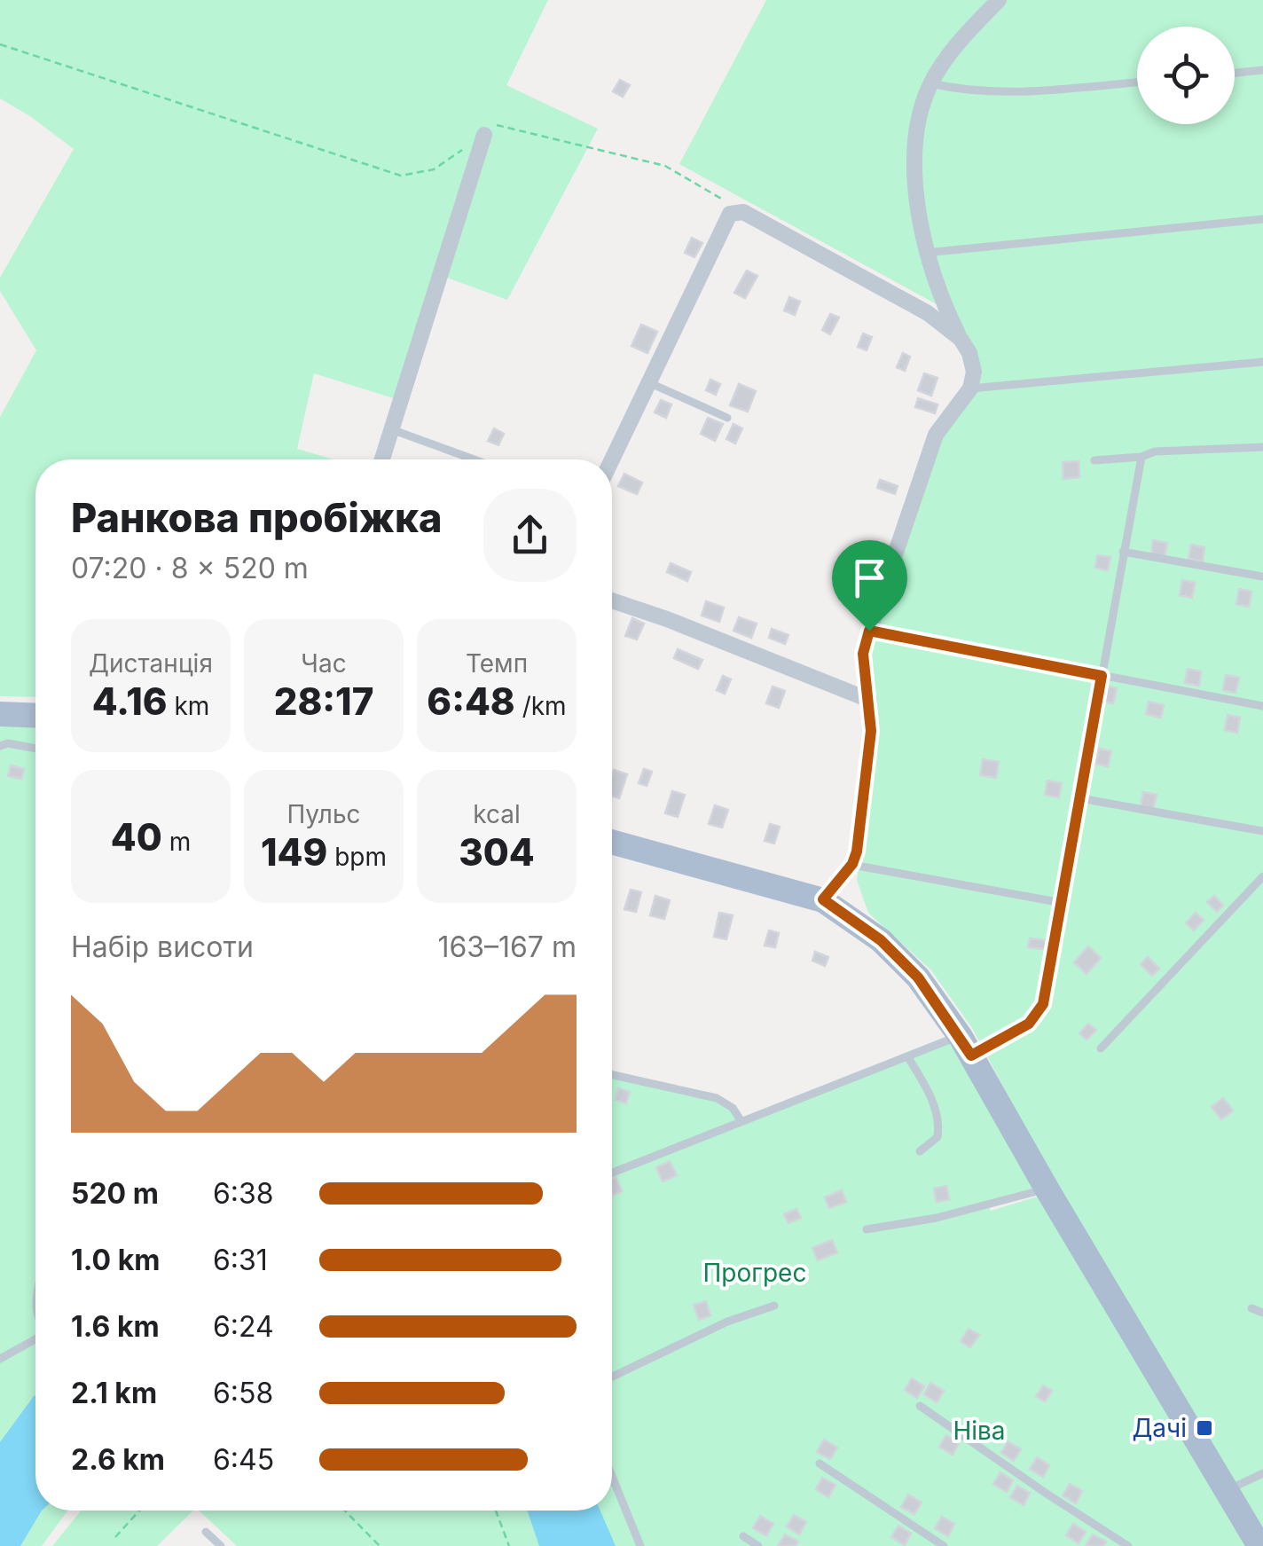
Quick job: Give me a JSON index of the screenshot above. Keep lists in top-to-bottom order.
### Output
{
  "parks": ["Прогрес", "Ніва"],
  "places": {
    "transit": ["Дачі"]
  },
  "page": {
    "heading": ["Ранкова пробіжка", "07:20 · 8 × 520 m"],
    "stats": [
      ["Дистанція", "4.16 km"],
      ["Час", "28:17"],
      ["Темп", "6:48 /km"],
      ["40 m"],
      ["Пульс", "149 bpm"],
      ["kcal", "304"]
    ],
    "chart": ["Набір висоти", "163–167 m"],
    "list": [
      {
        "name": "520 m",
        "note": "6:38"
      },
      {
        "name": "1.0 km",
        "note": "6:31"
      },
      {
        "name": "1.6 km",
        "note": "6:24"
      },
      {
        "name": "2.1 km",
        "note": "6:58"
      },
      {
        "name": "2.6 km",
        "note": "6:45"
      }
    ]
  }
}
